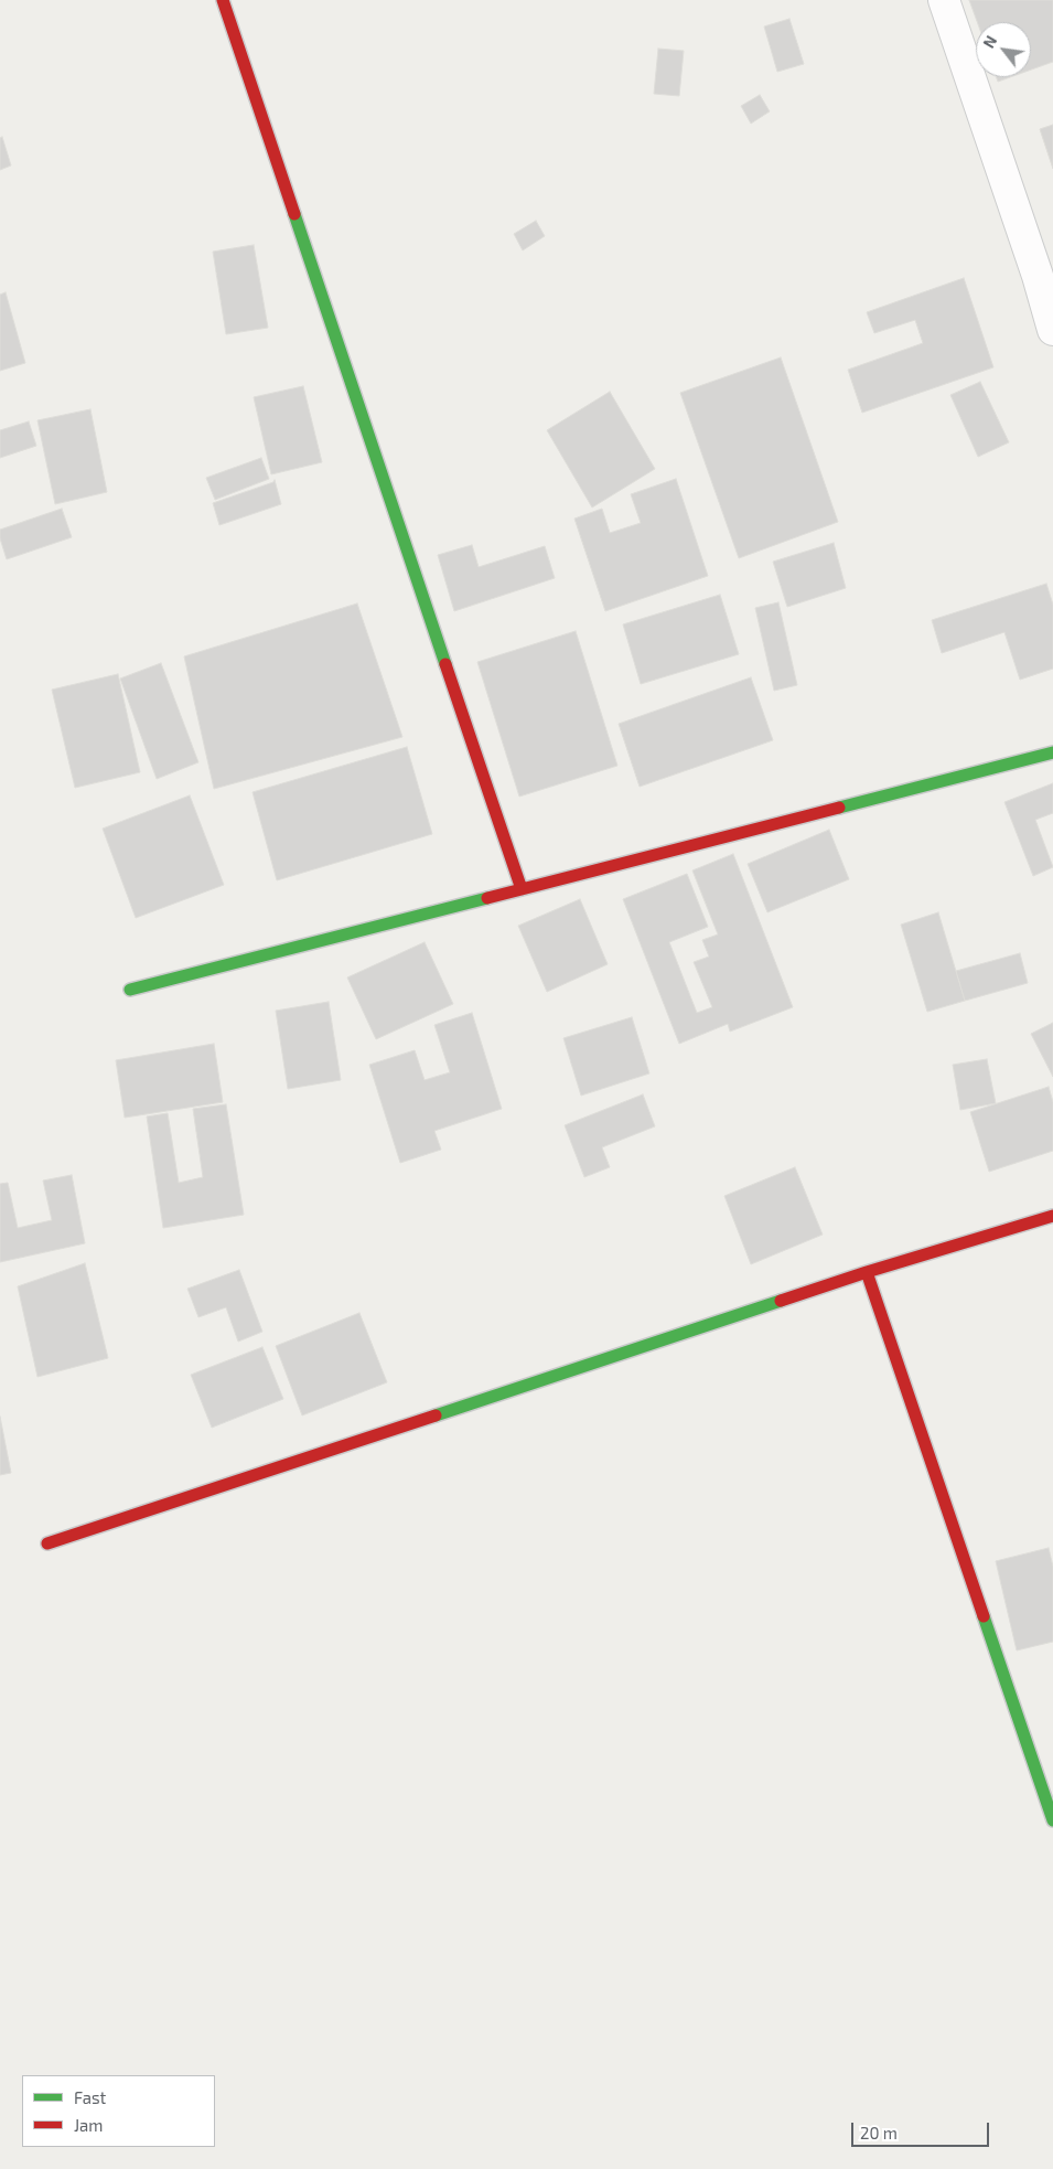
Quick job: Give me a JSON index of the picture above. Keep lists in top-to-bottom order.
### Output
{
  "legend": ["Fast", "Jam"],
  "scale_bar": "20 m",
  "north": "top left"
}
